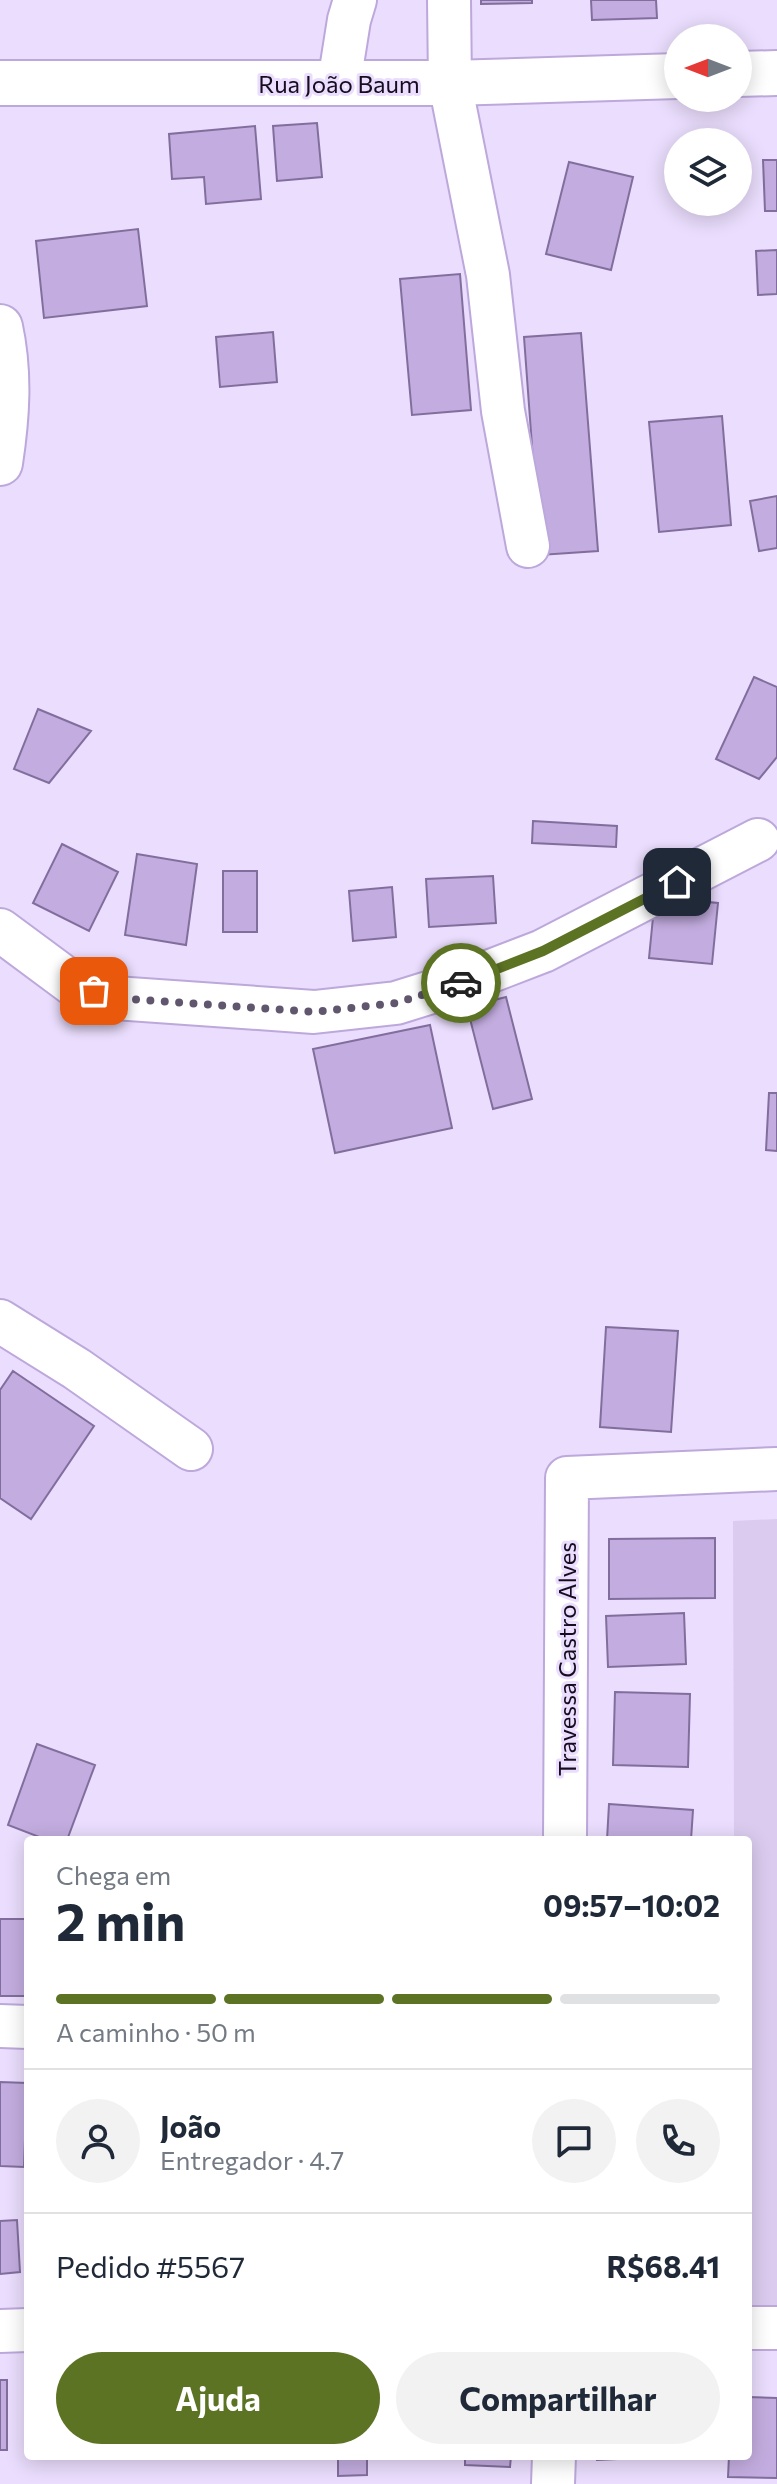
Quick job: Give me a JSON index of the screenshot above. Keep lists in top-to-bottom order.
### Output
{
  "streets": {
    "street": ["Rua João Baum", "Travessa Castro Alves"]
  },
  "north": "left",
  "page": {
    "heading": ["2 min", "Chega em", "09:57–10:02"],
    "panel": [
      "João",
      "Entregador · 4.7",
      "Pedido #5567",
      "R$68.41"
    ],
    "bar": "A caminho · 50 m",
    "buttons": ["Ajuda", "Compartilhar"]
  }
}
